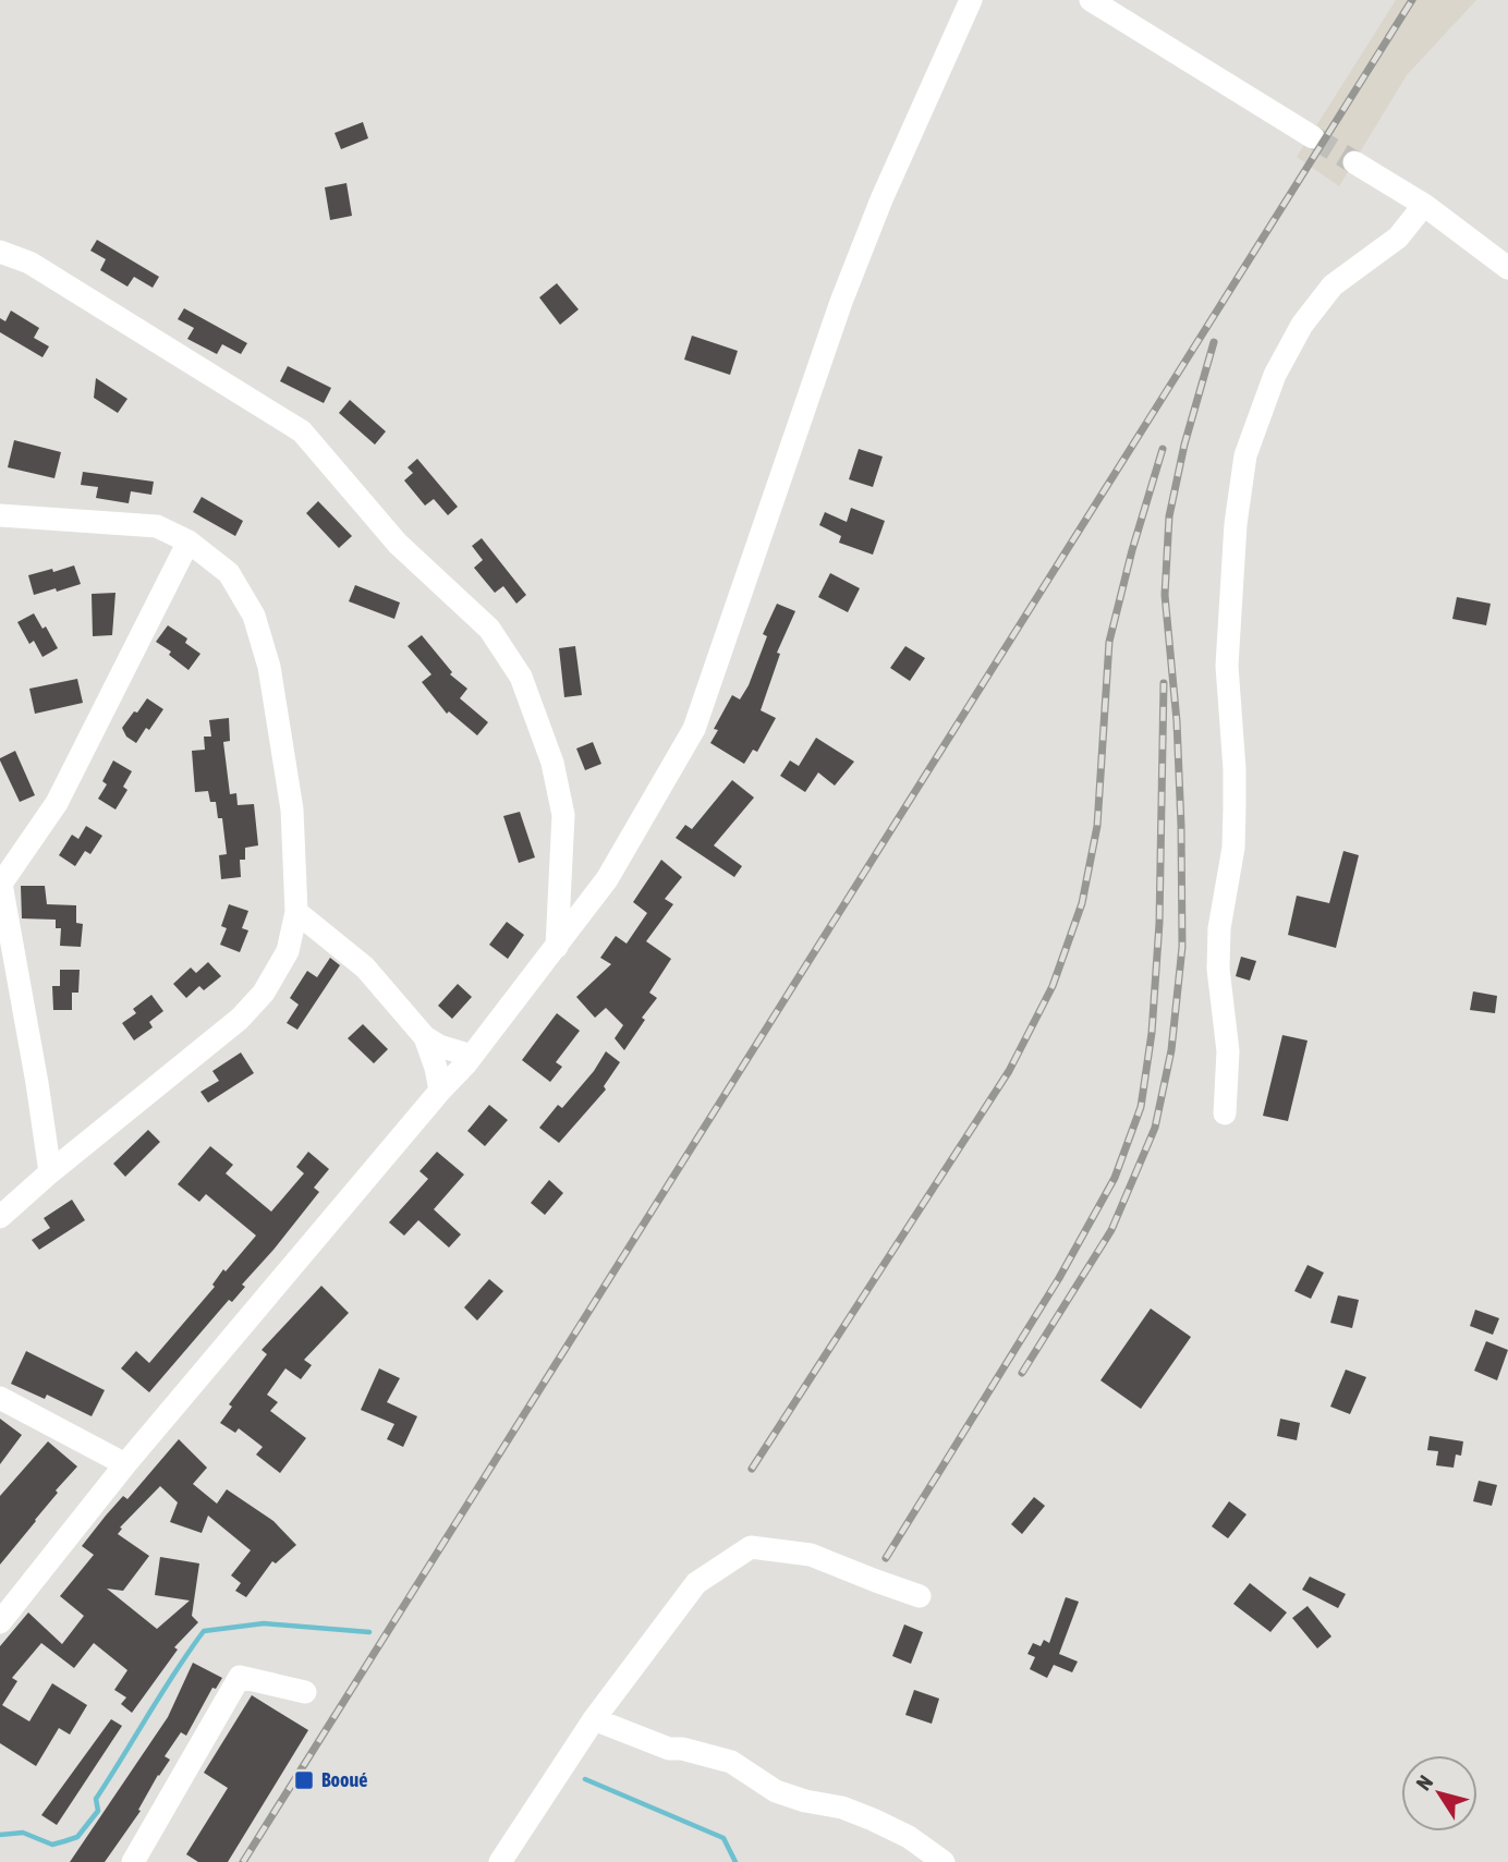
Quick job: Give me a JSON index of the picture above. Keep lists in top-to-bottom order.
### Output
{
  "places": {
    "transit": ["Booué"]
  },
  "north": "top left"
}
